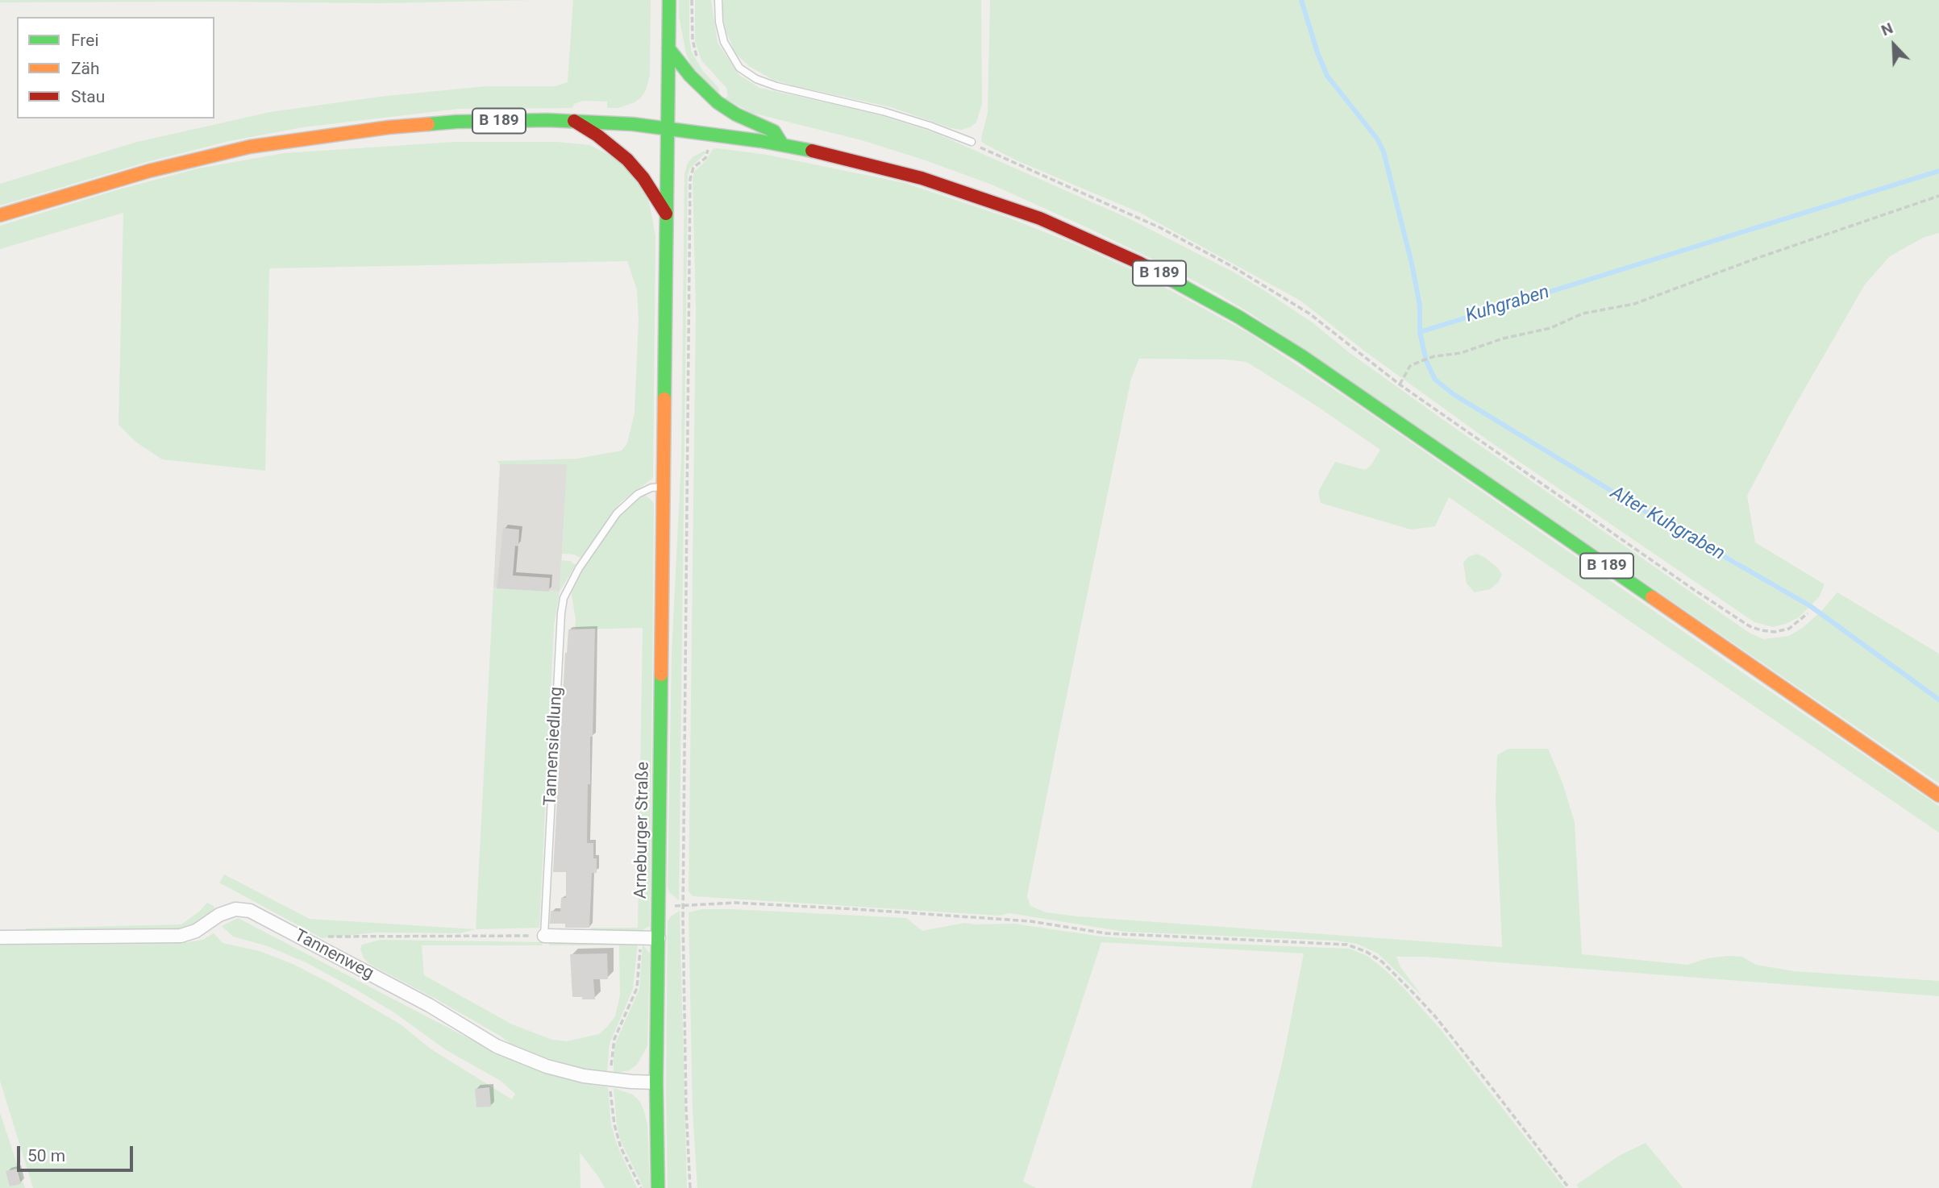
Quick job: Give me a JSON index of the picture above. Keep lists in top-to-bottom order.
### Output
{
  "streets": {
    "main road": ["B 189", "Arneburger Straße"],
    "street": ["Tannenweg"],
    "lane": ["Tannensiedlung"]
  },
  "crossings": [
    ["B 189", "Arneburger Straße"],
    ["Tannensiedlung", "Arneburger Straße"],
    ["Arneburger Straße", "Tannenweg"]
  ],
  "water": ["Kuhgraben", "Alter Kuhgraben"],
  "legend": ["Frei", "Zäh", "Stau"],
  "scale_bar": "50 m",
  "north": "top left"
}
